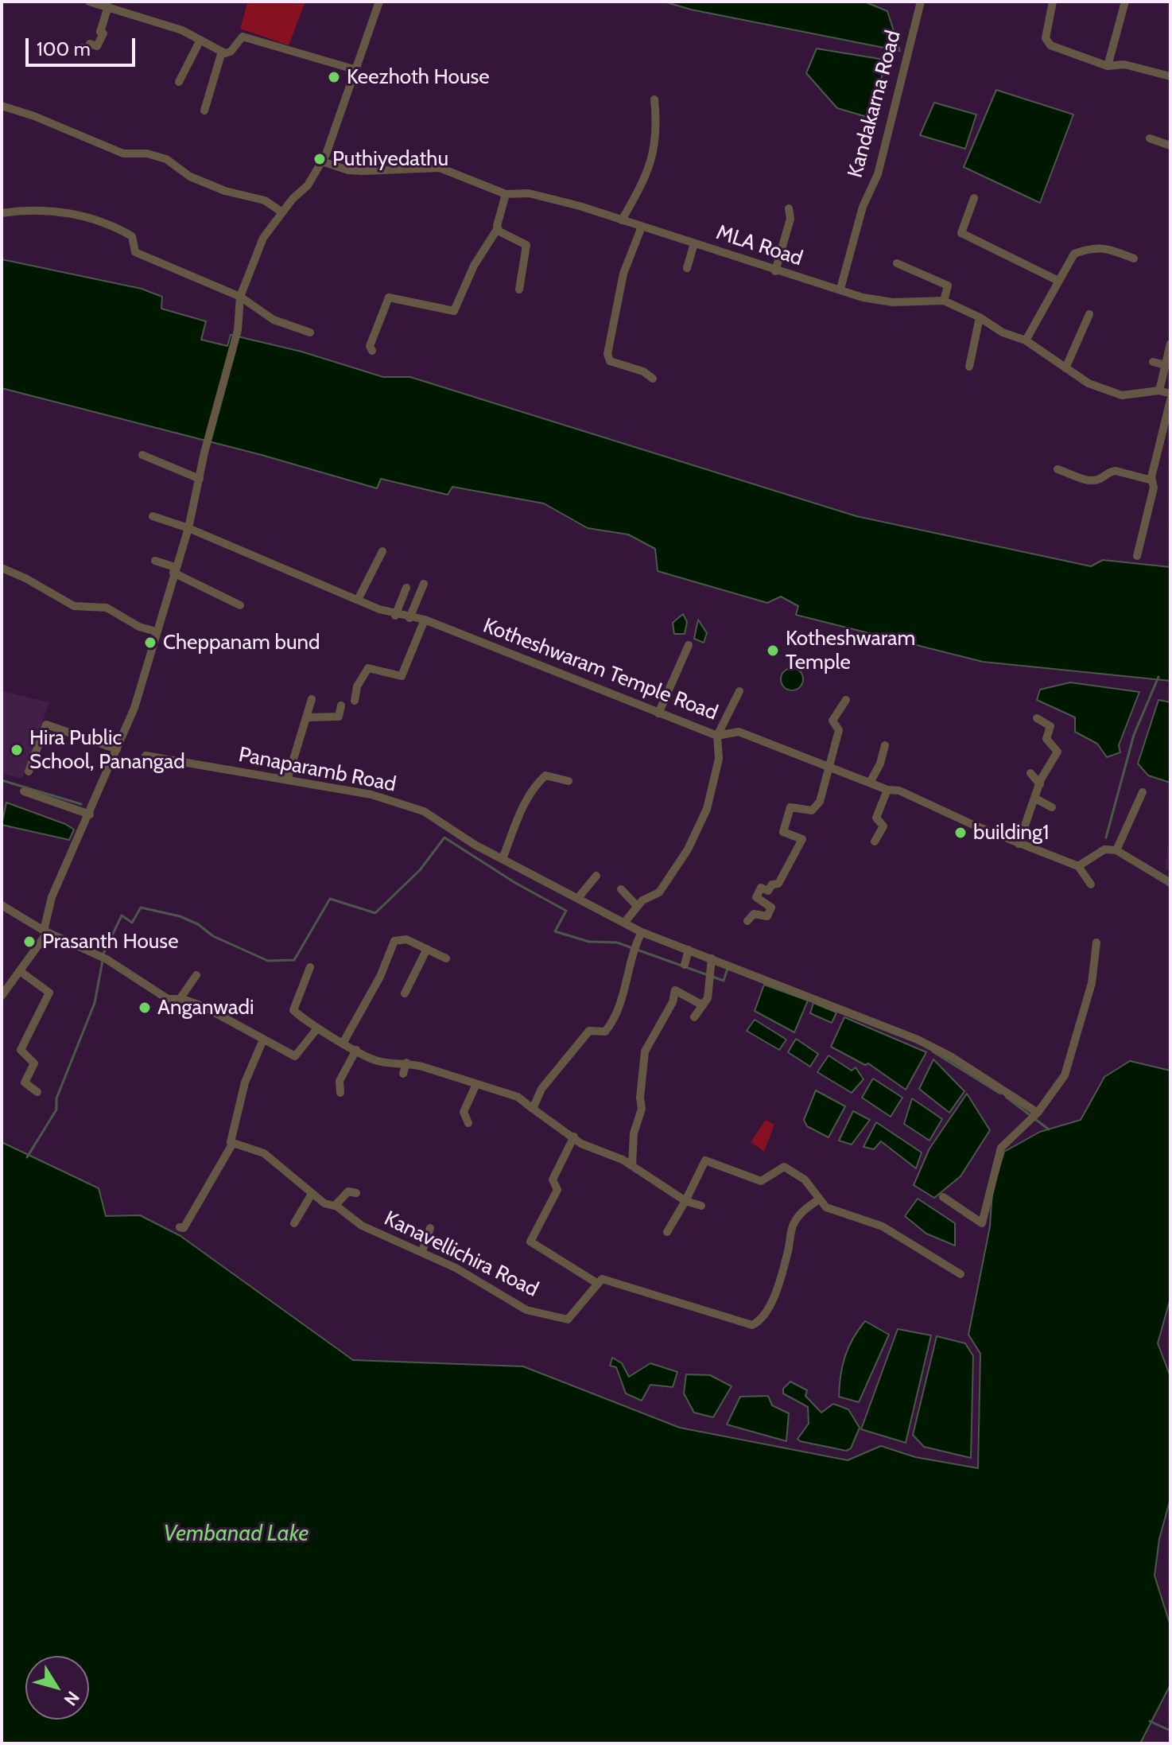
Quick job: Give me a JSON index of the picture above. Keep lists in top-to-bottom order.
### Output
{
  "streets": {
    "street": [
      "Kandakarna Road",
      "MLA Road",
      "Kotheshwaram Temple Road",
      "Panaparamb Road",
      "Kanavellichira Road"
    ]
  },
  "crossings": [
    ["Kandakarna Road", "MLA Road"]
  ],
  "water": ["Vembanad Lake"],
  "places": [
    "Keezhoth House",
    "Puthiyedathu",
    "Cheppanam bund",
    "Kotheshwaram Temple",
    "Hira Public School, Panangad",
    "building1",
    "Prasanth House",
    "Anganwadi"
  ],
  "scale_bar": "100 m",
  "north": "bottom right"
}
